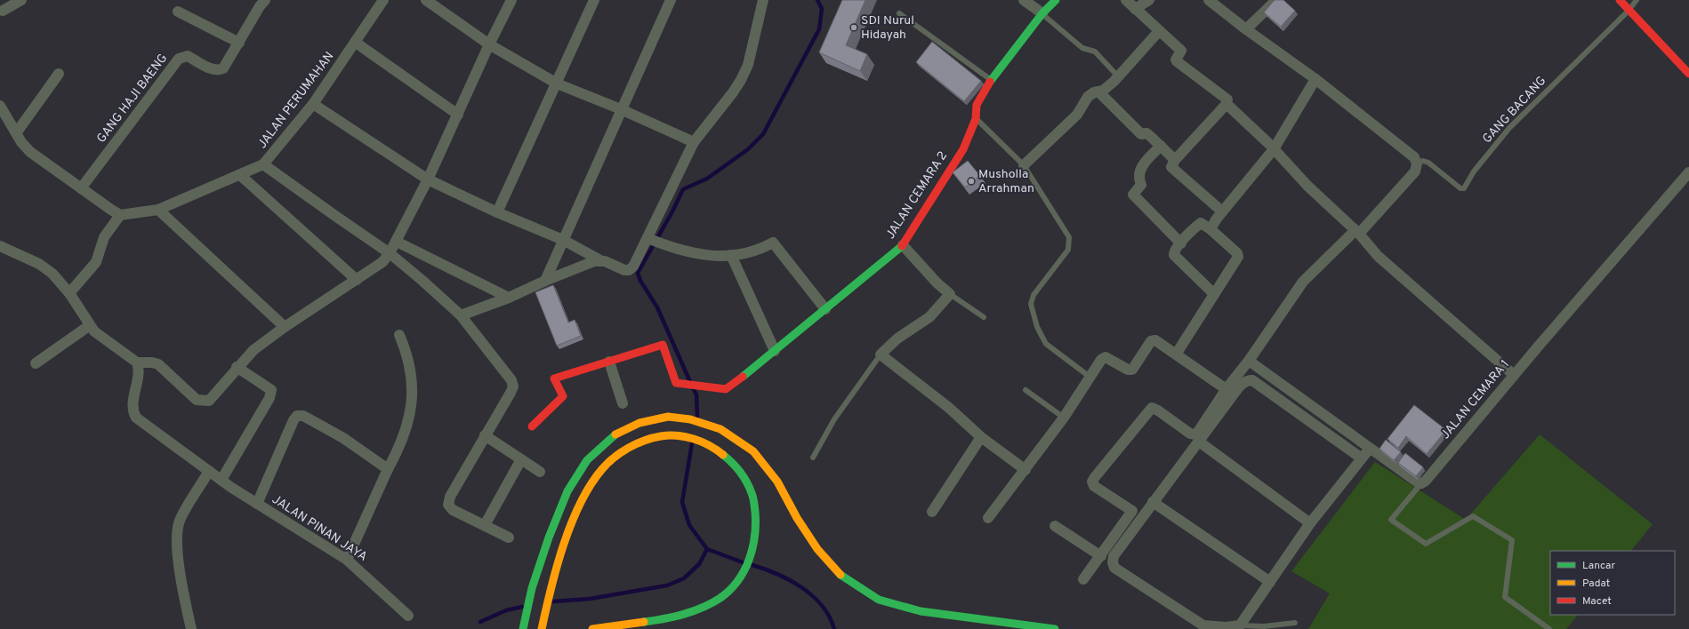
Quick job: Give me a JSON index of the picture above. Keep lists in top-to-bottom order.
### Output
{
  "streets": {
    "main road": ["JALAN CEMARA 2"],
    "street": [
      "GANG HAJI BAENG",
      "JALAN PERUMAHAN",
      "JALAN CEMARA 1",
      "JALAN PINAN JAYA"
    ],
    "lane": ["GANG BACANG"]
  },
  "places": ["SDI Nurul Hidayah", "Musholla Arrahman"],
  "legend": ["Lancar", "Padat", "Macet"]
}
